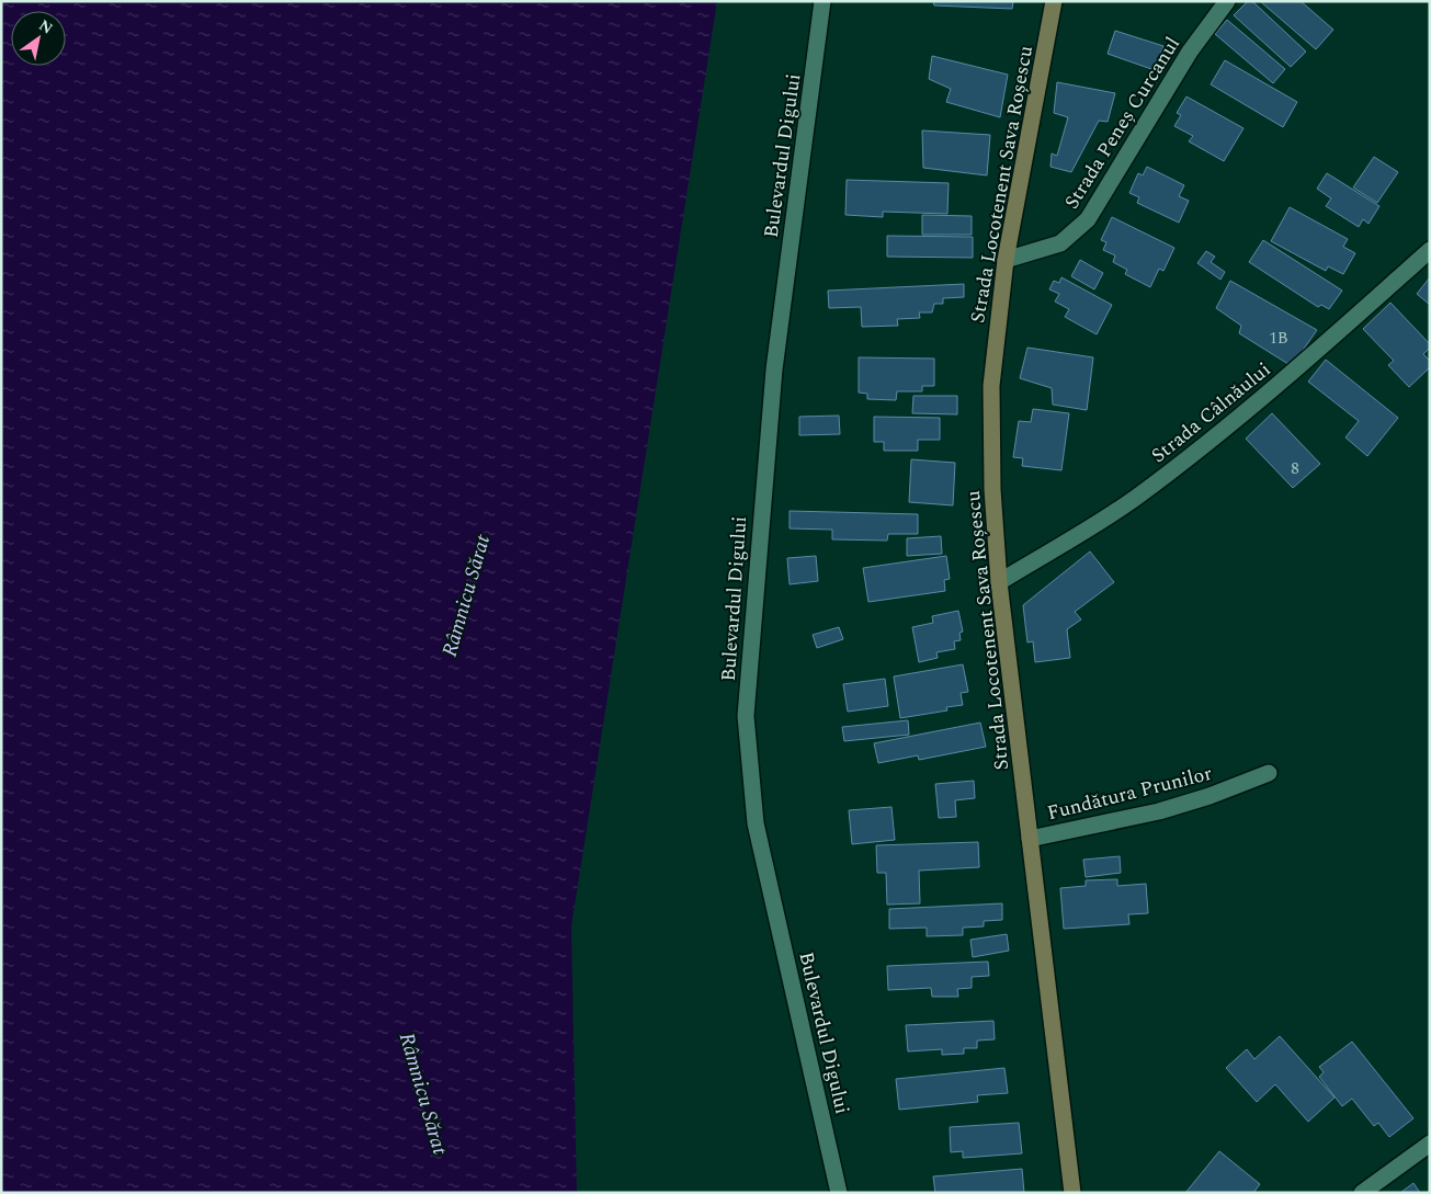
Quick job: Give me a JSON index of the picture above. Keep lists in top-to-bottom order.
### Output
{
  "streets": {
    "street": [
      "Strada Peneș Curcanul",
      "Bulevardul Digului",
      "Strada Locotenent Sava Roșescu",
      "Strada Câlnăului",
      "Fundătura Prunilor"
    ]
  },
  "crossings": [
    ["Strada Peneș Curcanul", "Strada Locotenent Sava Roșescu"],
    ["Strada Locotenent Sava Roșescu", "Strada Câlnăului"],
    ["Strada Locotenent Sava Roșescu", "Fundătura Prunilor"]
  ],
  "water": ["Râmnicu Sărat"],
  "house_numbers": ["1B", "8"],
  "north": "top right"
}
